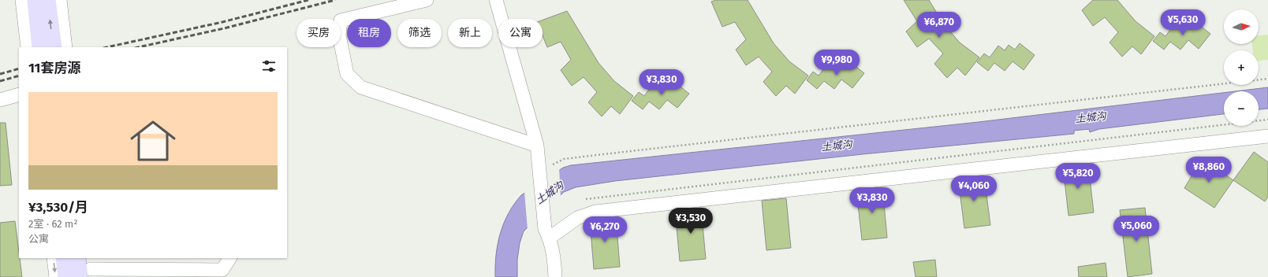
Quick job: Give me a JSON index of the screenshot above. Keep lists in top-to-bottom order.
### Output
{
  "water": ["土城沟"],
  "north": "right",
  "page": {
    "map_buttons": ["+", "−"],
    "price": [
      "¥5,630",
      "¥6,870",
      "¥9,980",
      "¥3,830",
      "¥8,860",
      "¥5,820",
      "¥4,060",
      "¥3,830",
      "¥3,530",
      "¥5,060",
      "¥6,270"
    ],
    "chip": [
      "买房",
      "租房",
      "筛选",
      "新上",
      "公寓"
    ],
    "heading": "11套房源",
    "list": [
      {
        "name": "¥3,530/月",
        "note": "2室 · 62 m² · 公寓"
      }
    ]
  }
}
